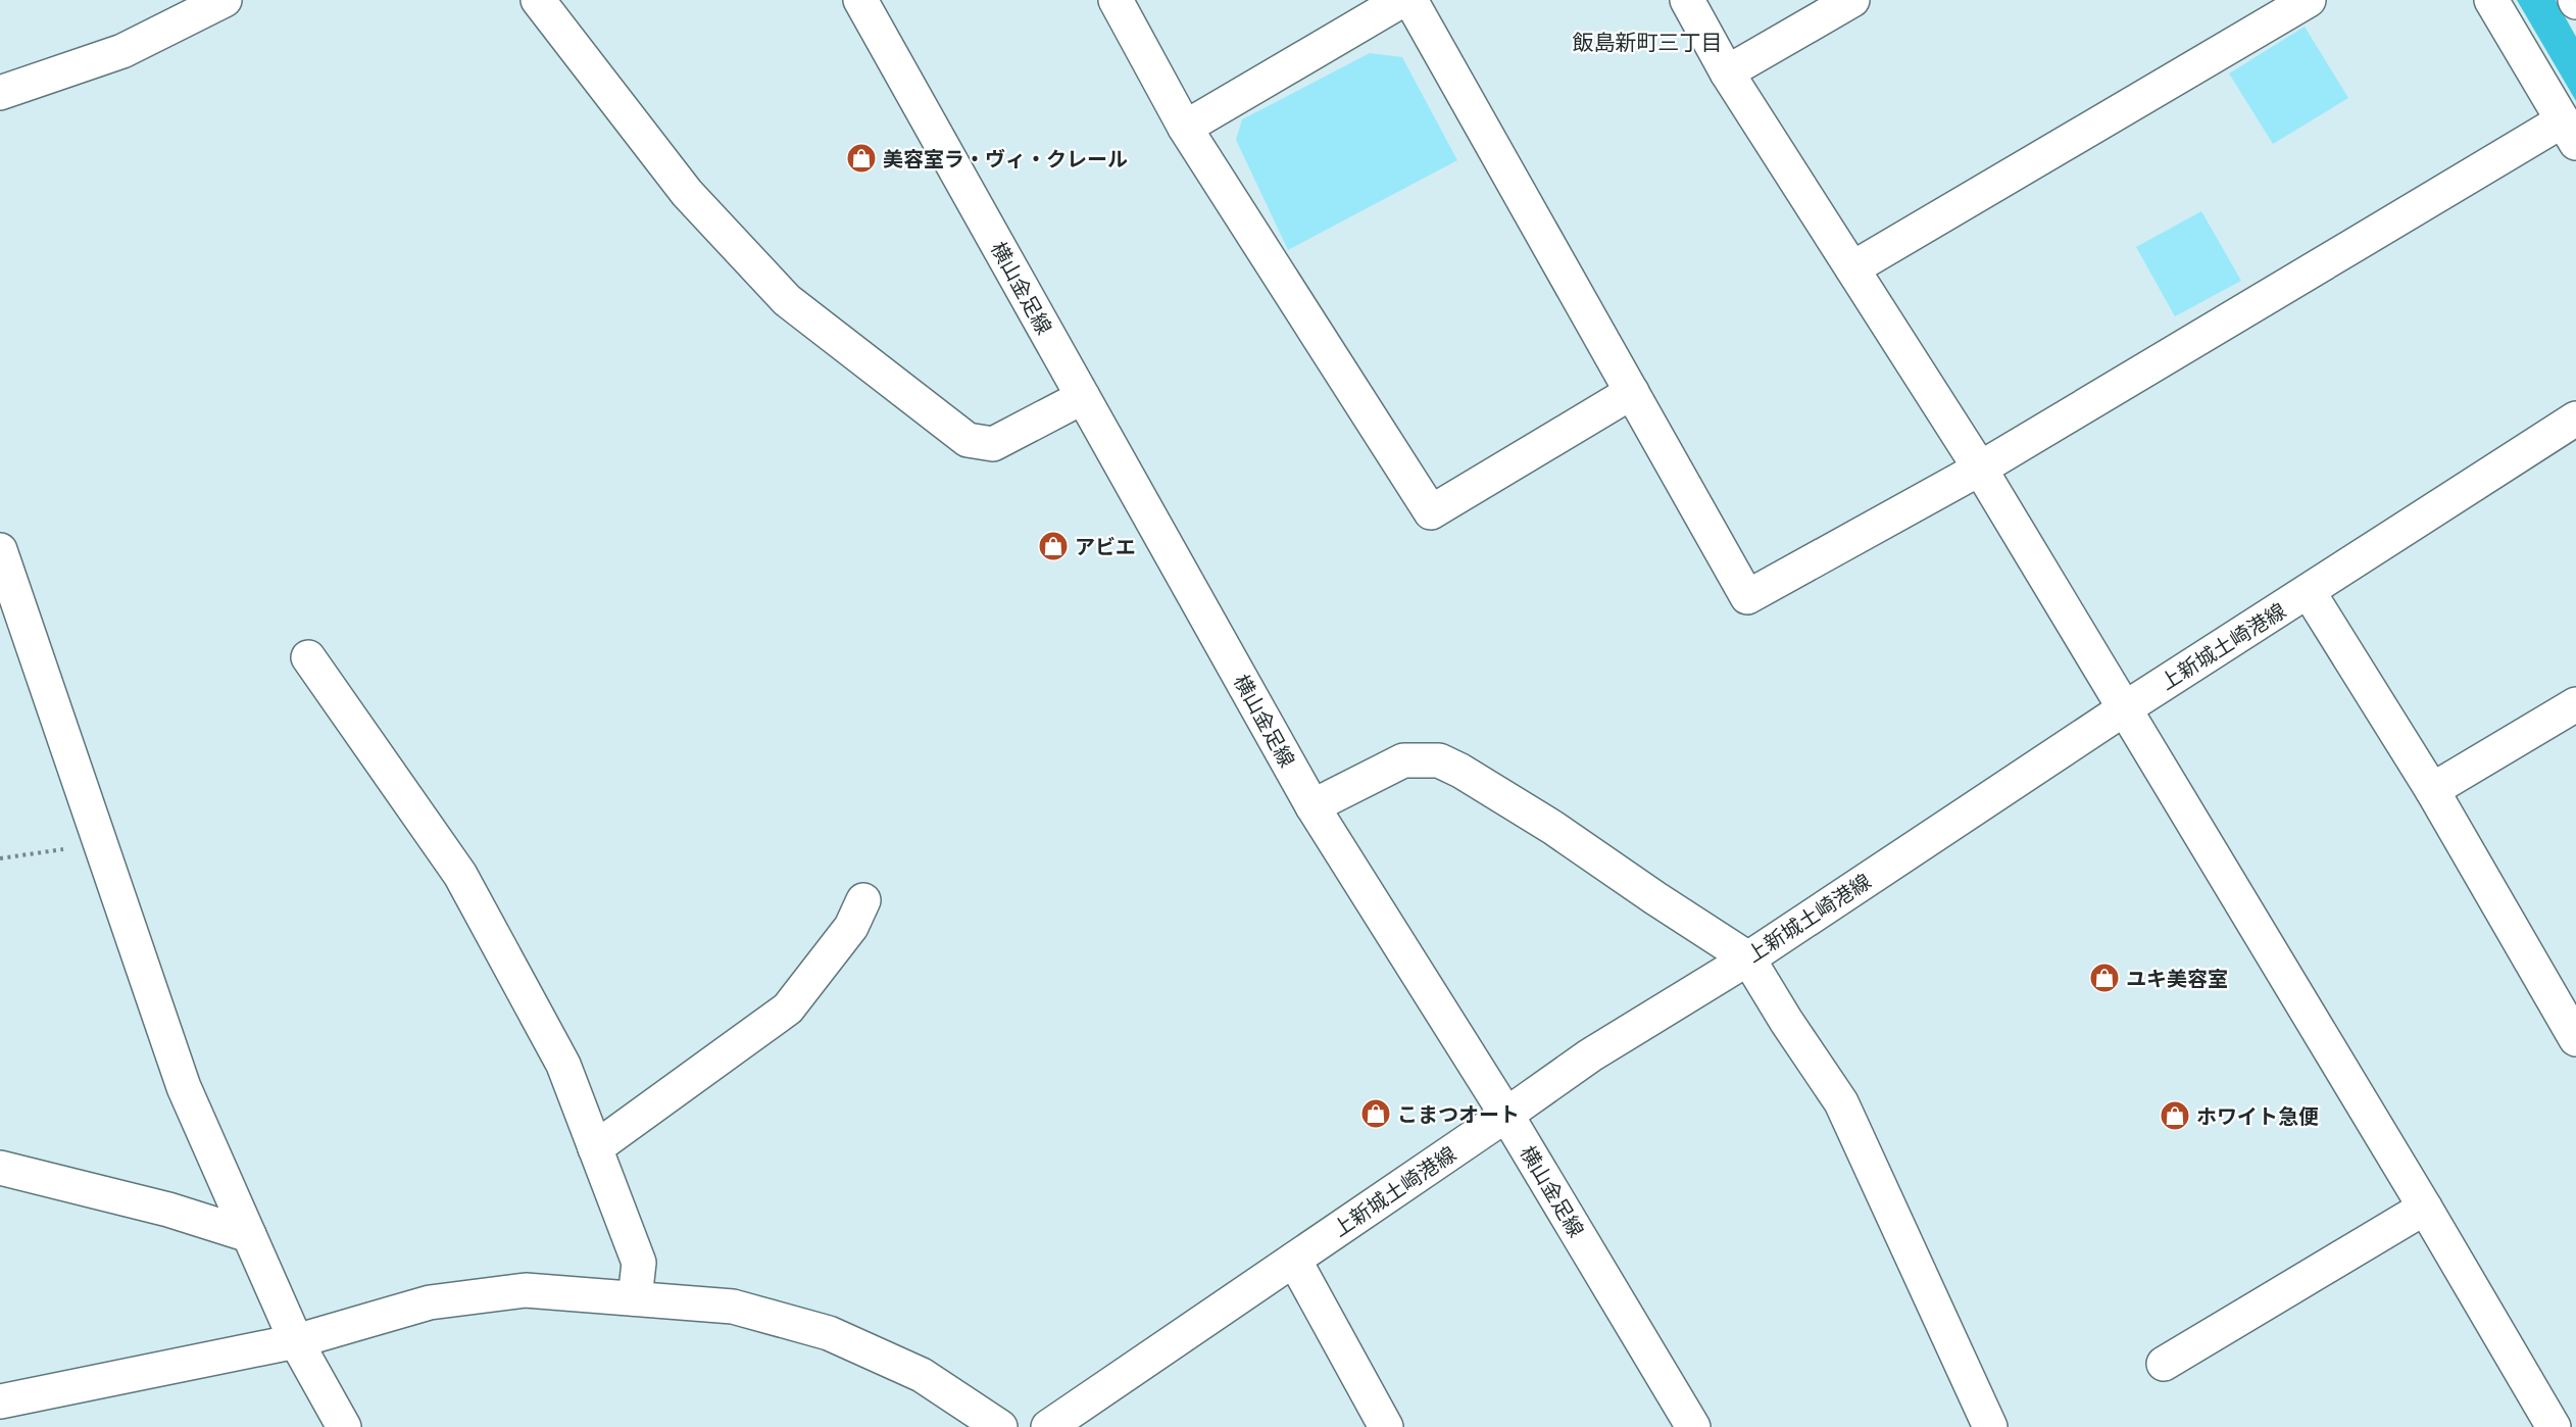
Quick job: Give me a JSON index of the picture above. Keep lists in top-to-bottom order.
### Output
{
  "streets": {
    "street": ["横山金足線", "上新城土崎港線"]
  },
  "crossings": [
    ["横山金足線", "上新城土崎港線"]
  ],
  "districts": ["飯島新町三丁目"],
  "places": {
    "shop": [
      "美容室ラ・ヴィ・クレール",
      "アビエ",
      "ユキ美容室",
      "こまつオート",
      "ホワイト急便"
    ]
  }
}
